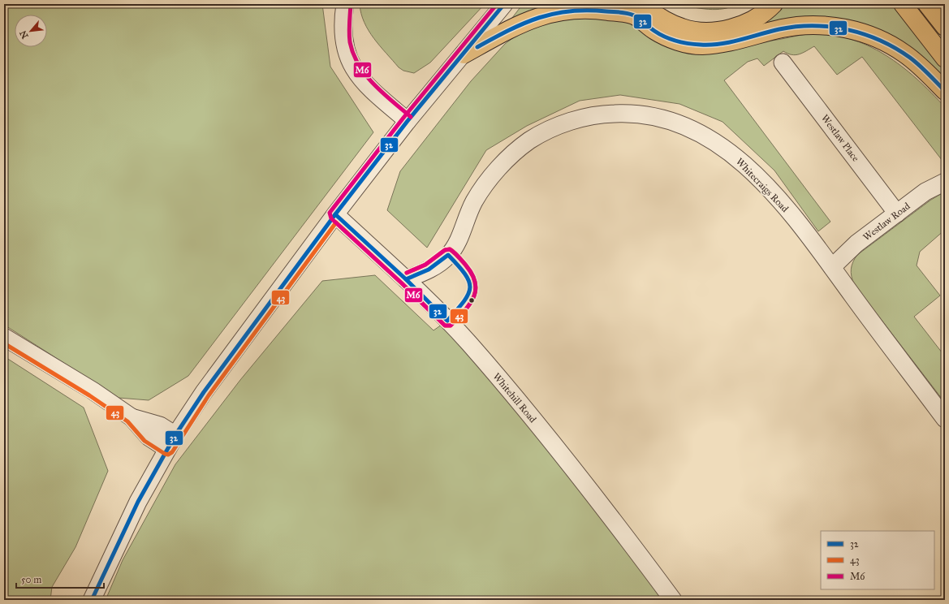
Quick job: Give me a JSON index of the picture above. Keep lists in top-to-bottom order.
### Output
{
  "streets": {
    "street": [
      "Westlaw Place",
      "Whitecraigs Road",
      "Westlaw Road",
      "Whitehill Road"
    ]
  },
  "crossings": [
    ["Westlaw Place", "Westlaw Road"],
    ["Whitecraigs Road", "Westlaw Road"],
    ["Whitecraigs Road", "Whitehill Road"]
  ],
  "lines": ["transit line 32", "transit line M6", "transit line 43"],
  "legend": ["32", "43", "M6"],
  "scale_bar": "50 m",
  "north": "bottom left"
}
